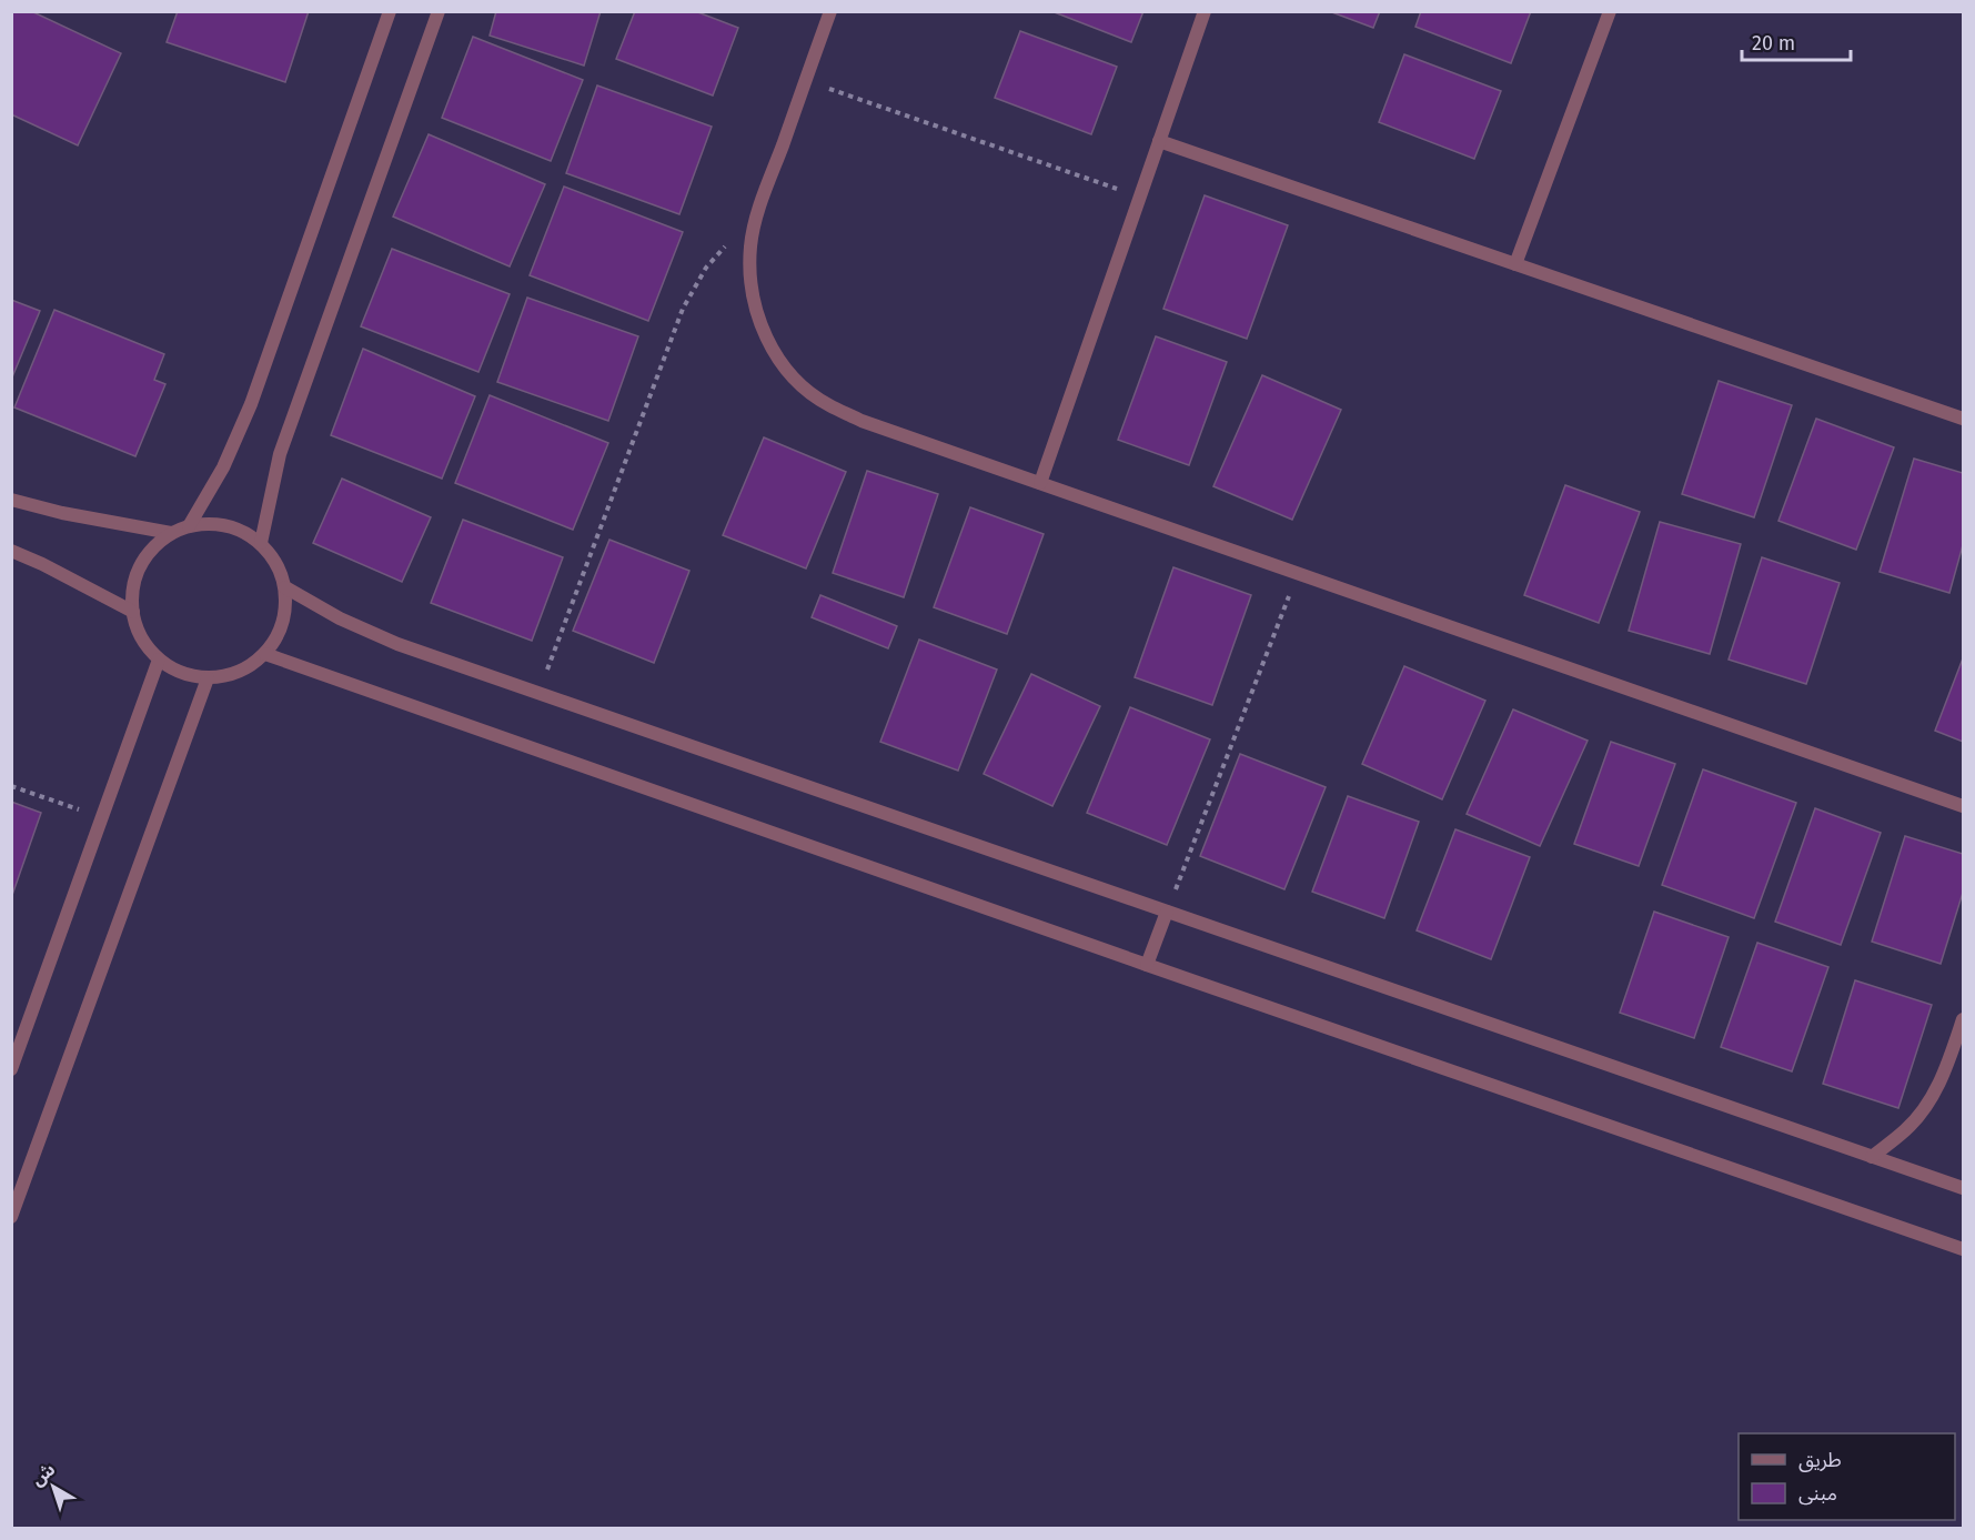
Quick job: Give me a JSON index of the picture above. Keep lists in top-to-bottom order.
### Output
{
  "legend": ["طريق", "مبنى"],
  "scale_bar": "20 m",
  "north": "top left"
}
